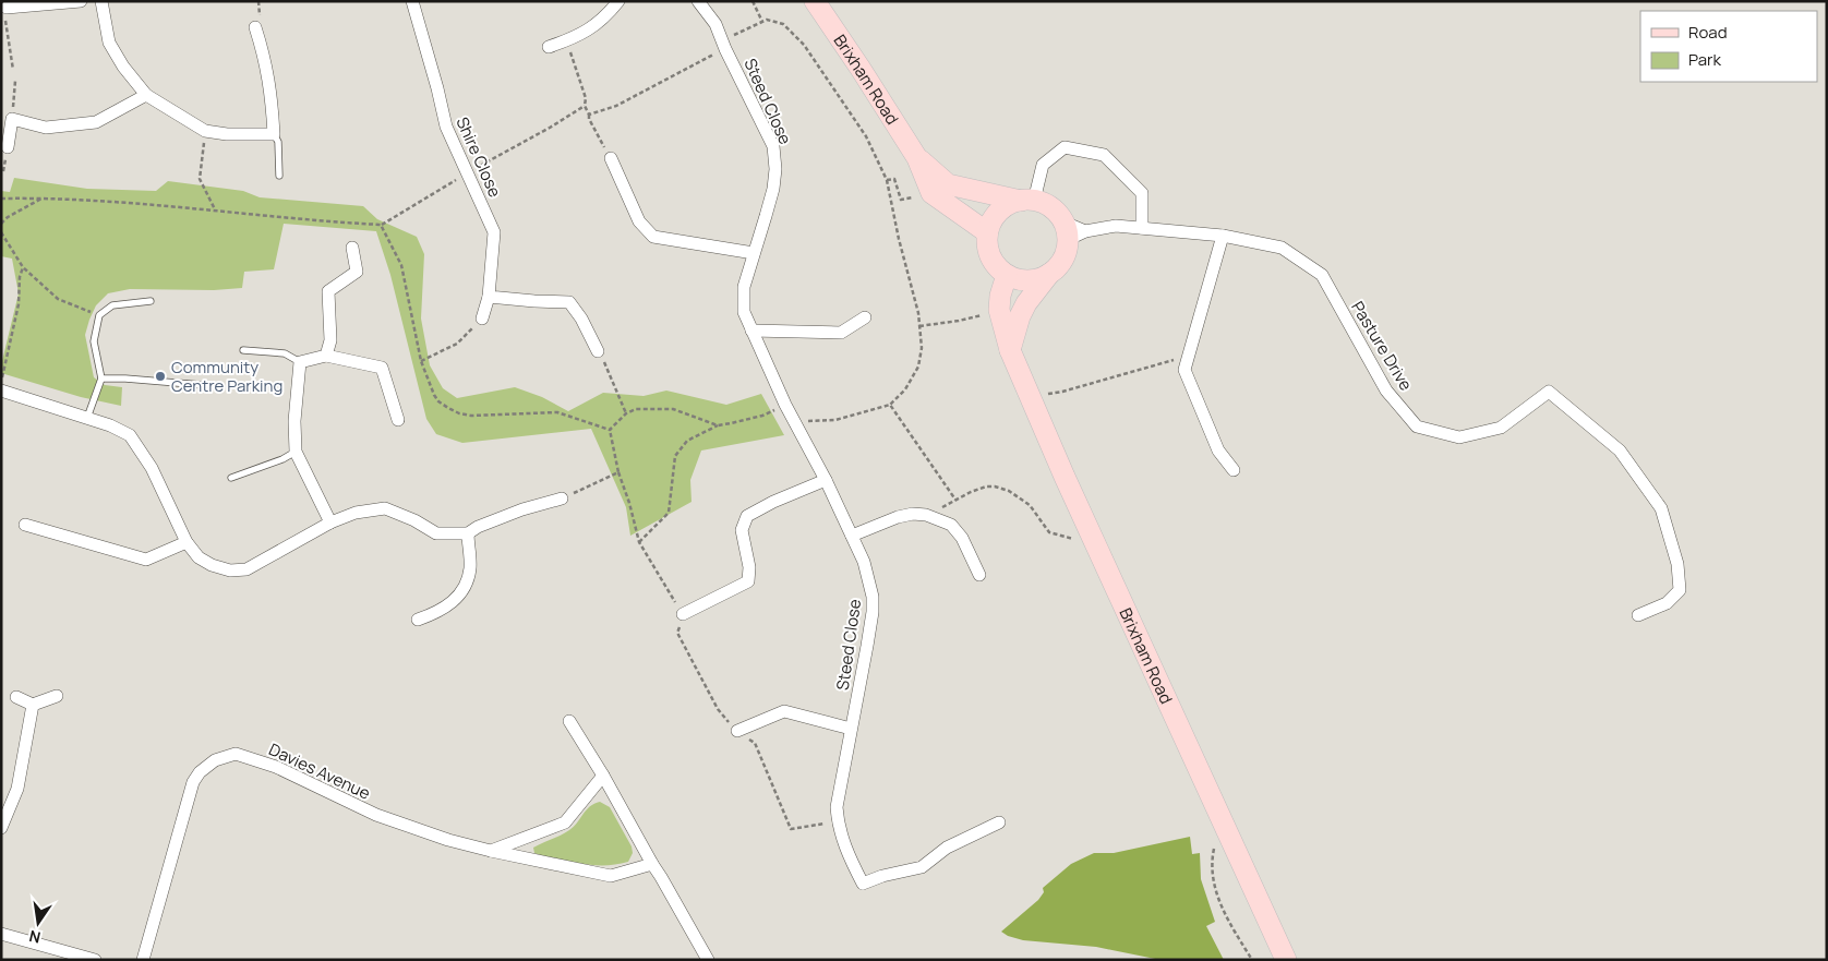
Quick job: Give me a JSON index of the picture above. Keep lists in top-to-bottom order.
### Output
{
  "streets": {
    "main road": ["Brixham Road"],
    "street": [
      "Steed Close",
      "Shire Close",
      "Pasture Drive",
      "Davies Avenue"
    ]
  },
  "crossings": [
    ["Brixham Road", "Pasture Drive"]
  ],
  "places": ["Community Centre Parking"],
  "legend": ["Road", "Park"],
  "north": "bottom"
}
